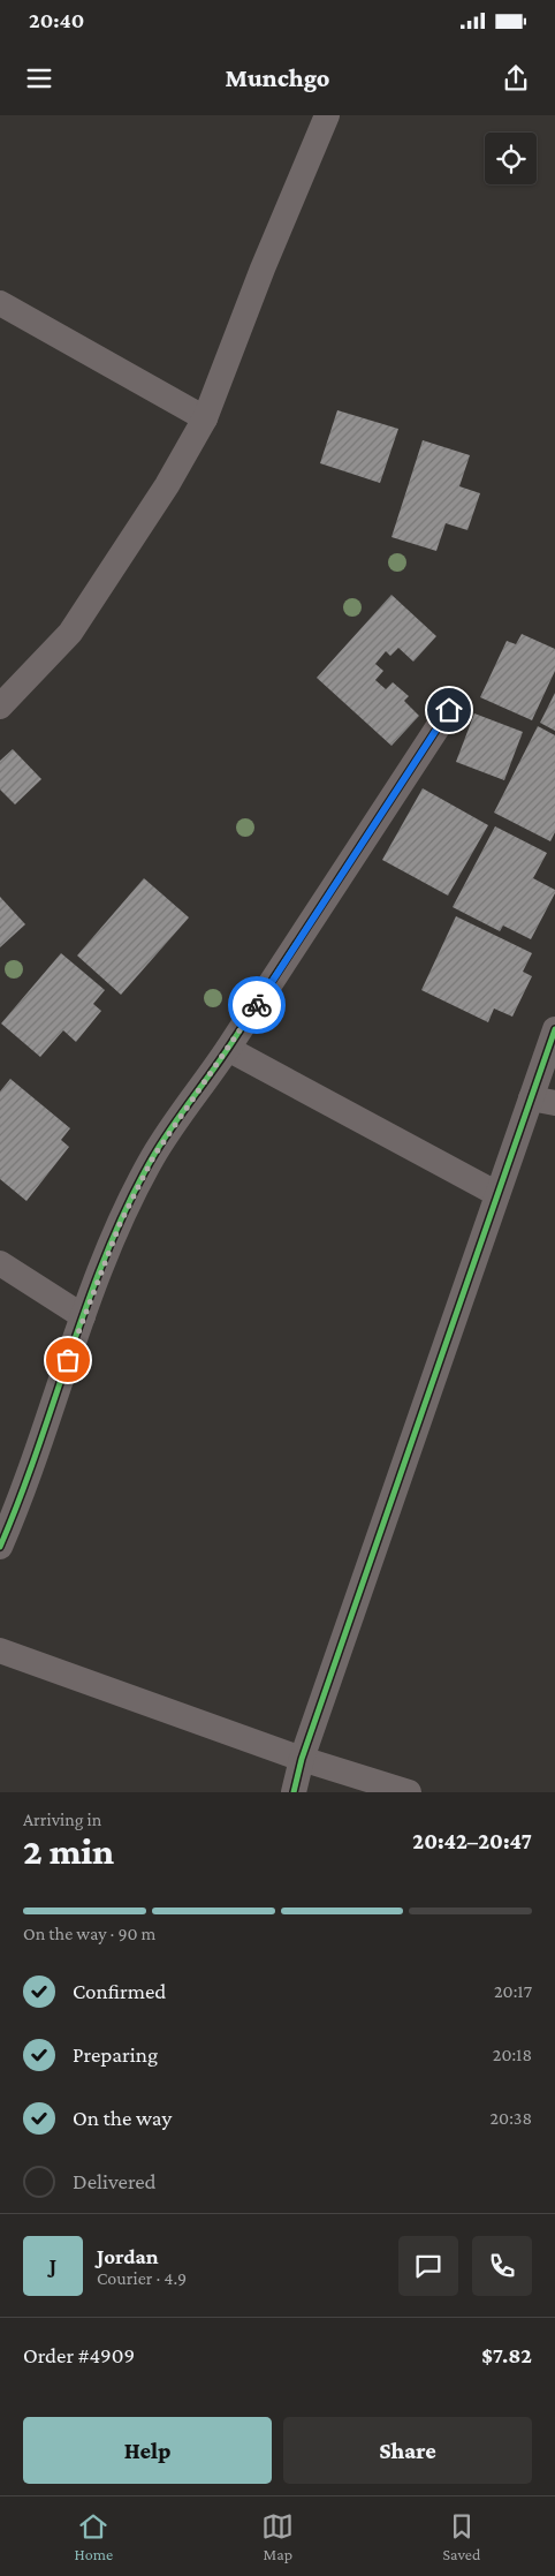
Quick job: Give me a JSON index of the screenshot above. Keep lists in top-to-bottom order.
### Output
{
  "page": {
    "status": "20:40",
    "header": "Munchgo",
    "heading": ["2 min", "Arriving in", "20:42–20:47"],
    "panel": [
      "Jordan",
      "Courier · 4.9",
      "Order #4909",
      "$7.82"
    ],
    "bar": "On the way · 90 m",
    "list": [
      ["Confirmed", "20:17"],
      ["Preparing", "20:18"],
      ["On the way", "20:38"],
      "Delivered"
    ],
    "round": "J",
    "buttons": ["Help", "Share"],
    "tabs": ["Home", "Map", "Saved"]
  }
}
